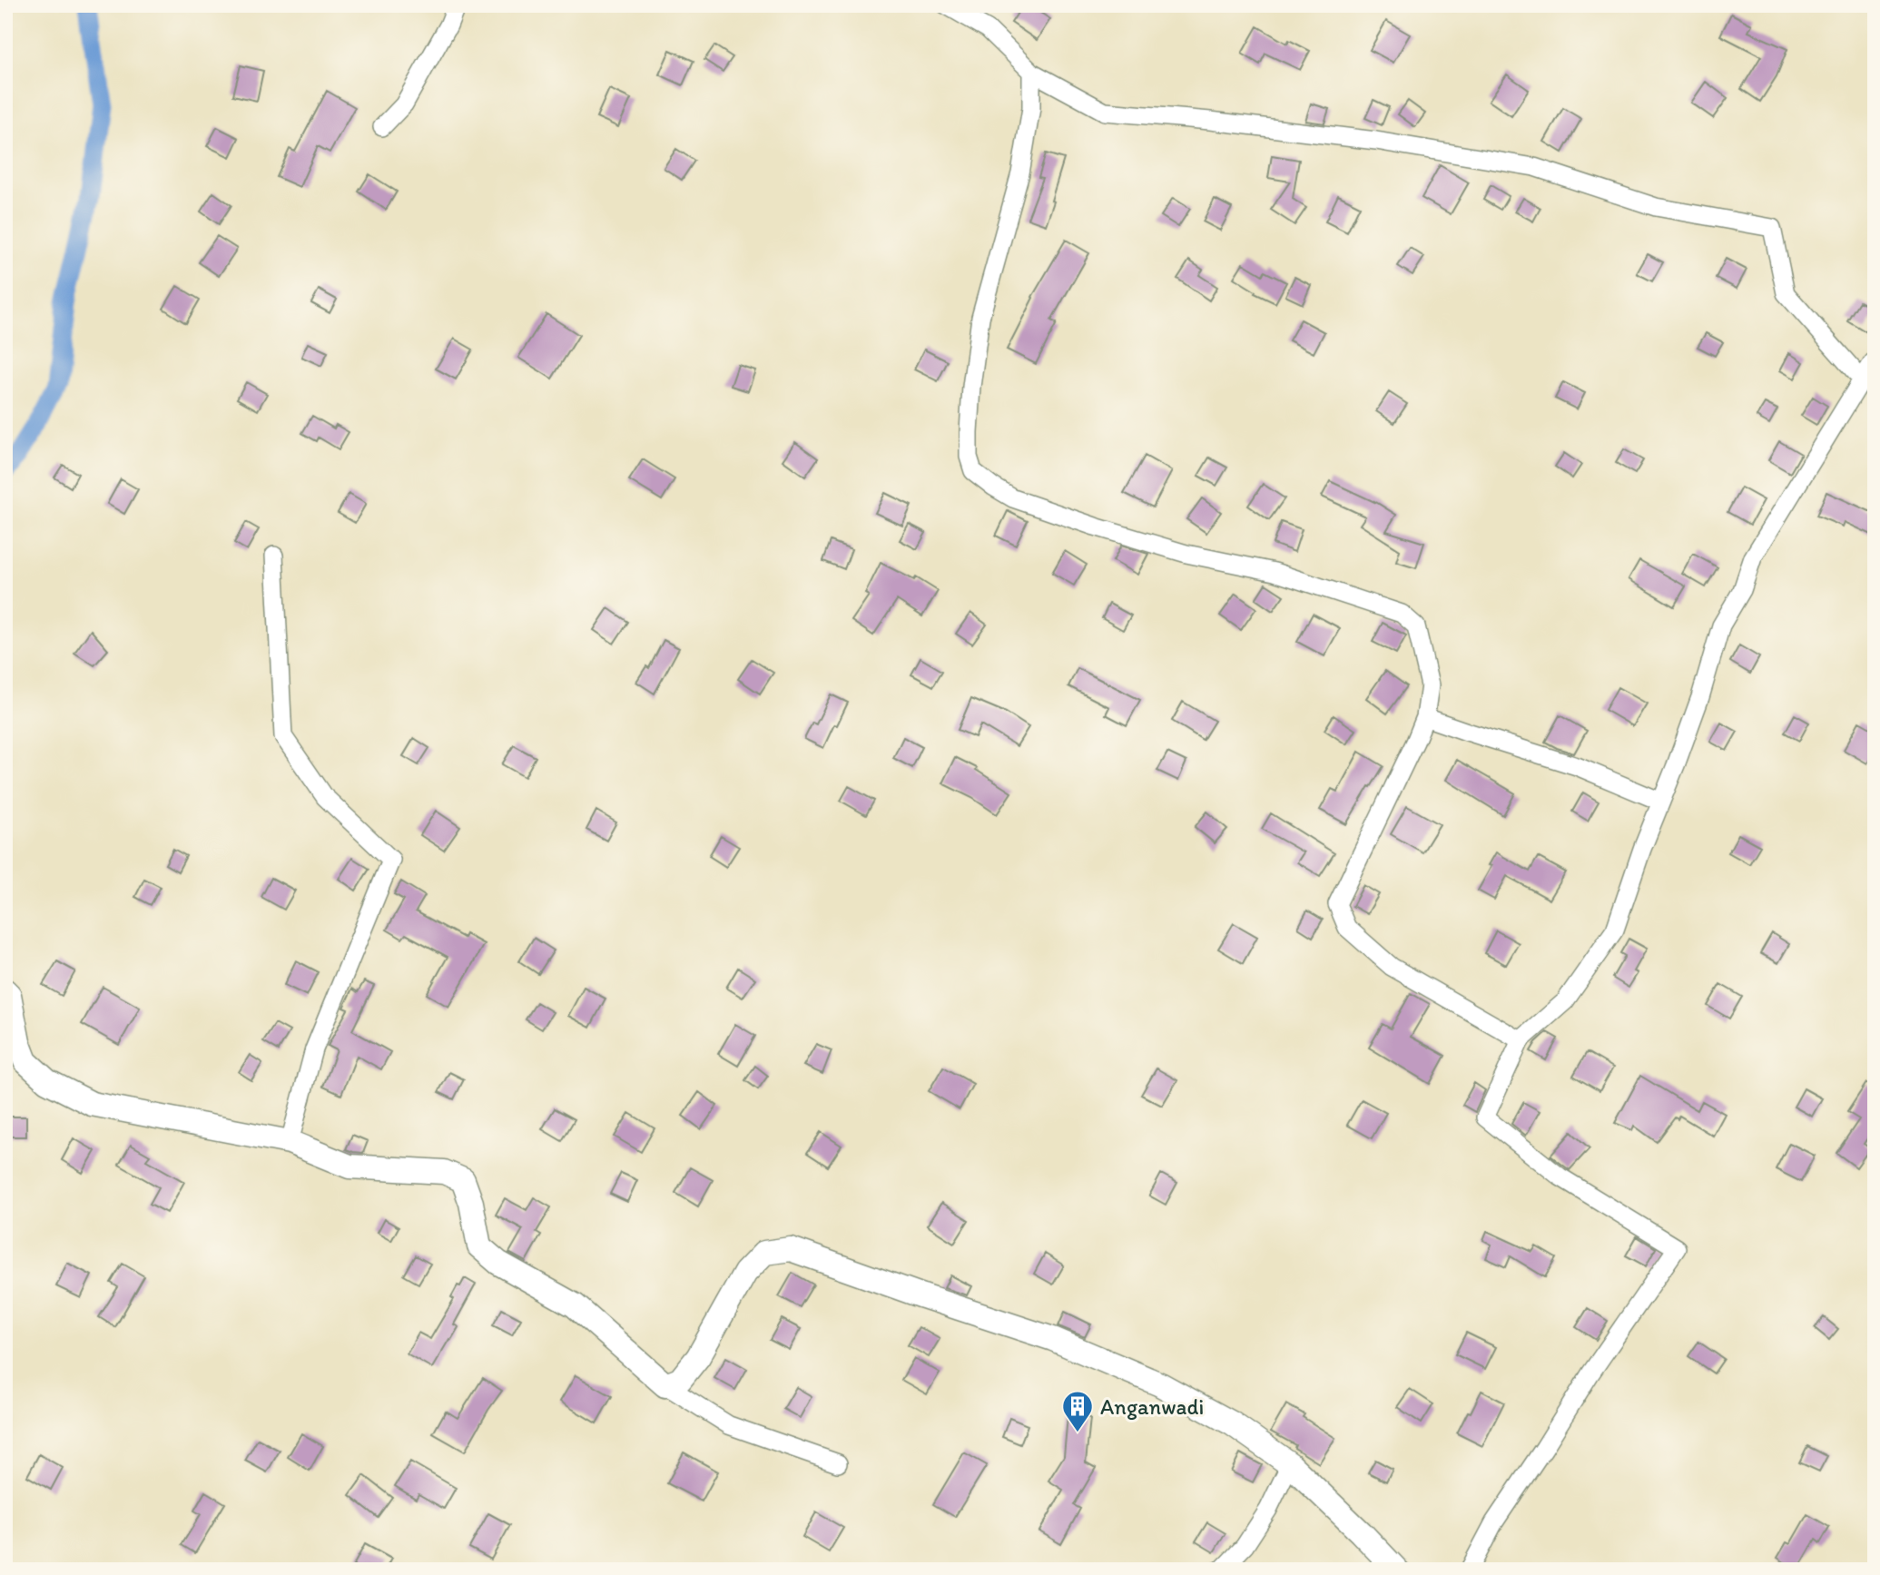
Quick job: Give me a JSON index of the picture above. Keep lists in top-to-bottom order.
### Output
{
  "places": {
    "building": ["Anganwadi"]
  }
}
